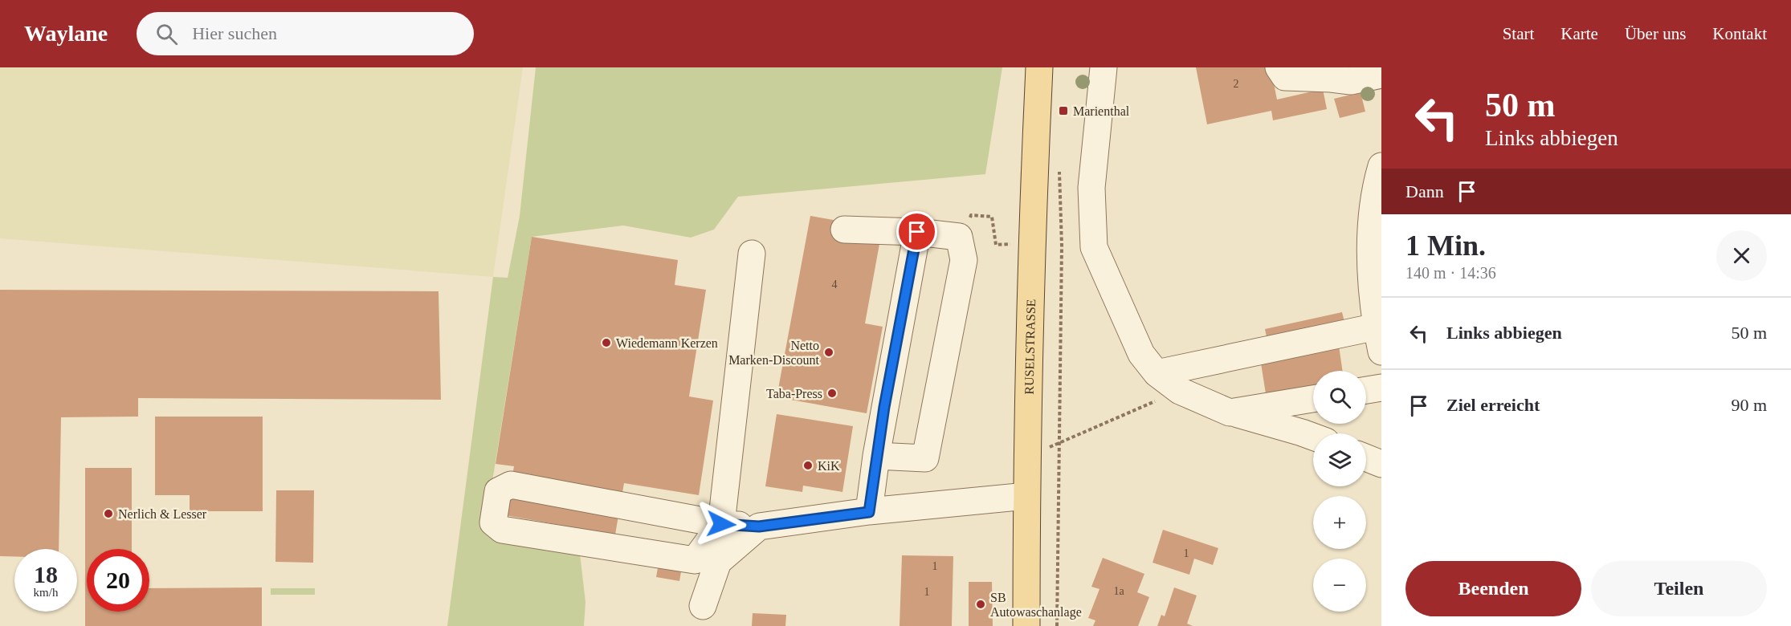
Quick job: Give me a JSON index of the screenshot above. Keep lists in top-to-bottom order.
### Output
{
  "streets": {
    "main road": ["RUSELSTRASSE"]
  },
  "places": {
    "transit": ["Marienthal"],
    "other": [
      "Wiedemann Kerzen",
      "Netto Marken-Discount",
      "Taba-Press",
      "KiK",
      "Nerlich & Lesser",
      "SB Autowaschanlage"
    ]
  },
  "house_numbers": [
    "2",
    "4",
    "1",
    "1",
    "1a",
    "1"
  ],
  "page": {
    "header": "Waylane",
    "search": "Hier suchen",
    "nav": [
      "Start",
      "Karte",
      "Über uns",
      "Kontakt"
    ],
    "turn": ["50 m", "Links abbiegen"],
    "then": "Dann",
    "heading": ["1 Min.", "140 m · 14:36"],
    "list": [
      {
        "name": "Links abbiegen",
        "value": "50 m"
      },
      {
        "name": "Ziel erreicht",
        "value": "90 m"
      }
    ],
    "map_buttons": ["+", "−"],
    "speed": "18 km/h",
    "limit": "20",
    "buttons": ["Beenden", "Teilen"]
  }
}
